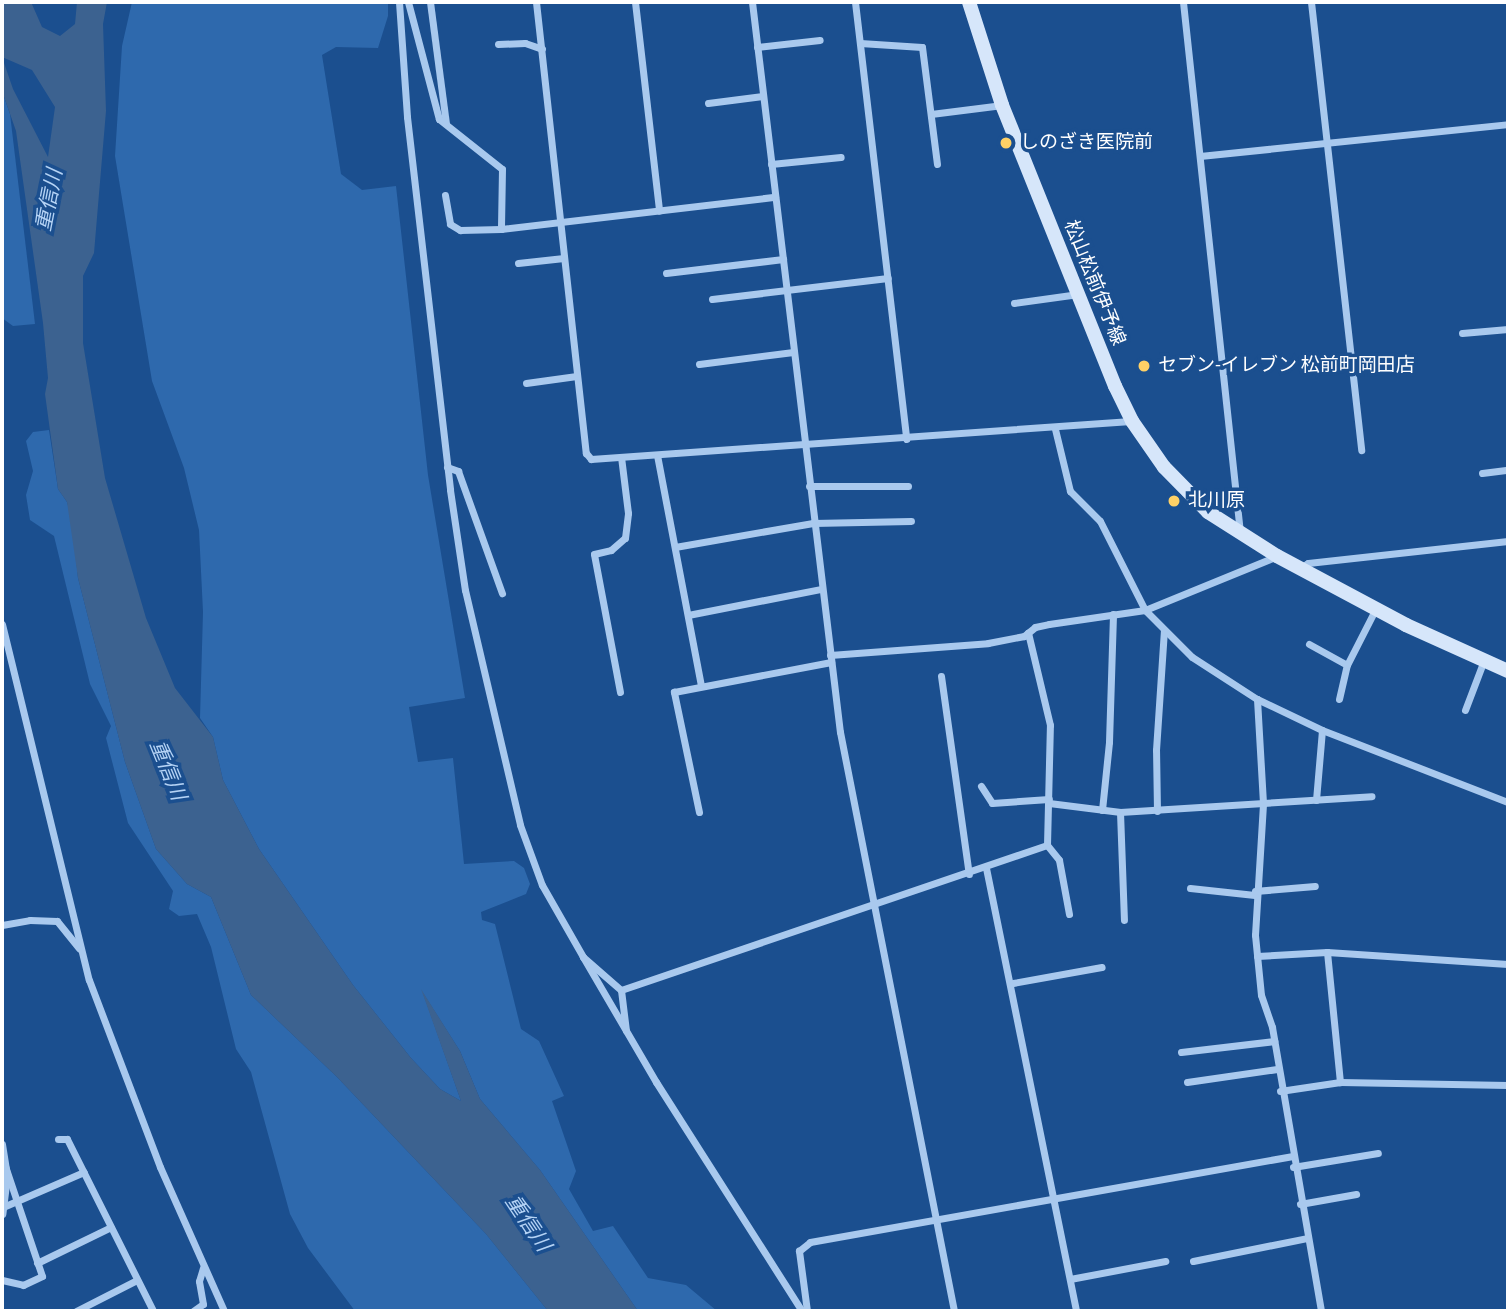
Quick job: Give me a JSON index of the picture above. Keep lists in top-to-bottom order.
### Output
{
  "streets": {
    "main road": ["松山松前伊予線"]
  },
  "water": ["重信川"],
  "places": ["しのざき医院前", "セブン-イレブン 松前町岡田店", "北川原"]
}
